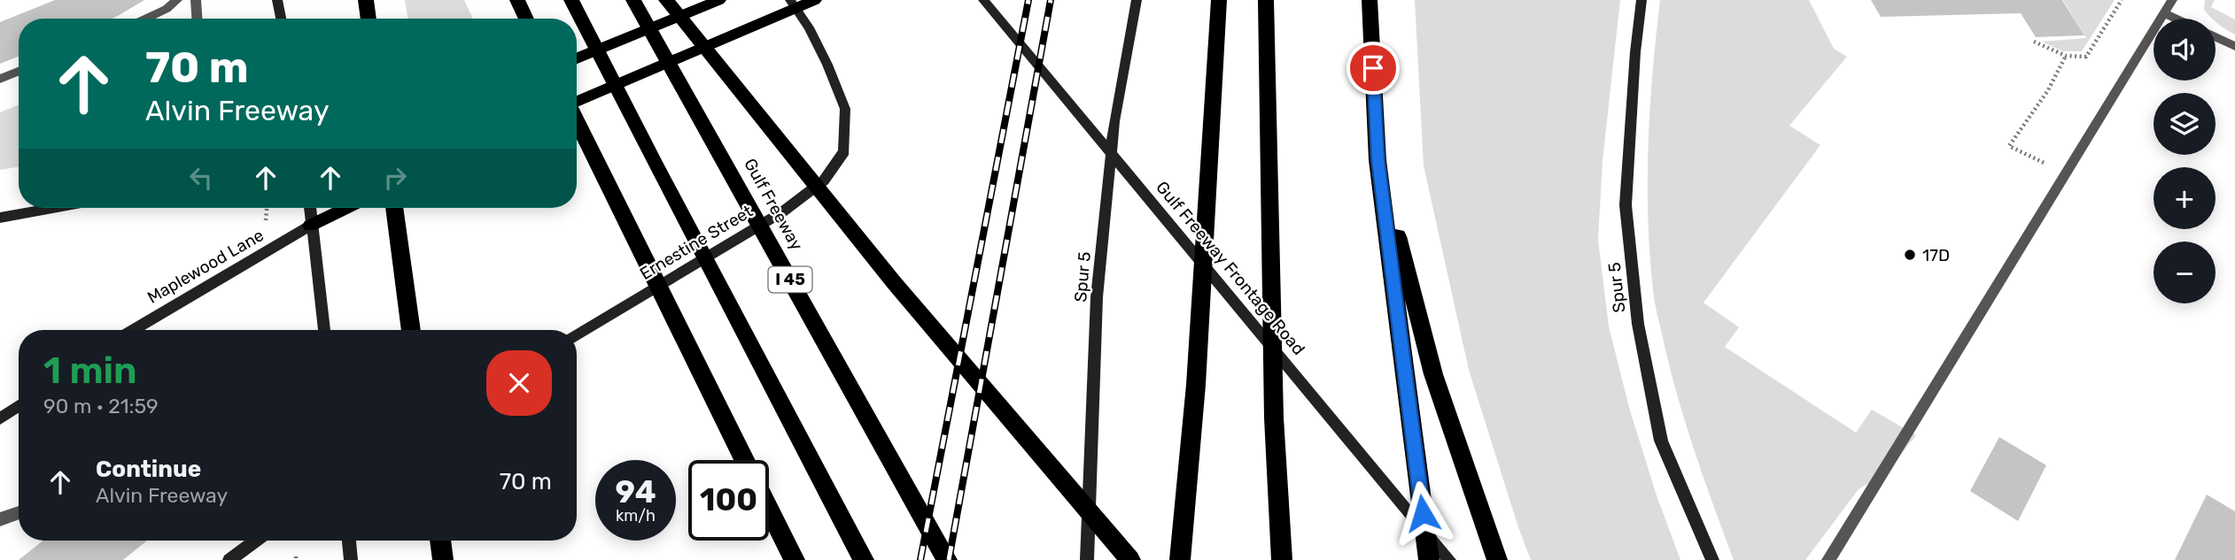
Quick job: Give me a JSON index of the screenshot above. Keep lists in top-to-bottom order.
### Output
{
  "streets": {
    "highway": ["Gulf Freeway", "I 45"],
    "main road": [
      "Ernestine Street",
      "Maplewood Lane",
      "Gulf Freeway Frontage Road",
      "Spur 5"
    ]
  },
  "places": ["17D"],
  "page": {
    "map_buttons": ["+", "−"],
    "turn": ["70 m", "Alvin Freeway"],
    "heading": ["1 min", "90 m · 21:59"],
    "list": [
      {
        "name": "Continue",
        "note": "Alvin Freeway",
        "value": "70 m"
      }
    ],
    "speed": "94 km/h",
    "limit": "100"
  }
}
